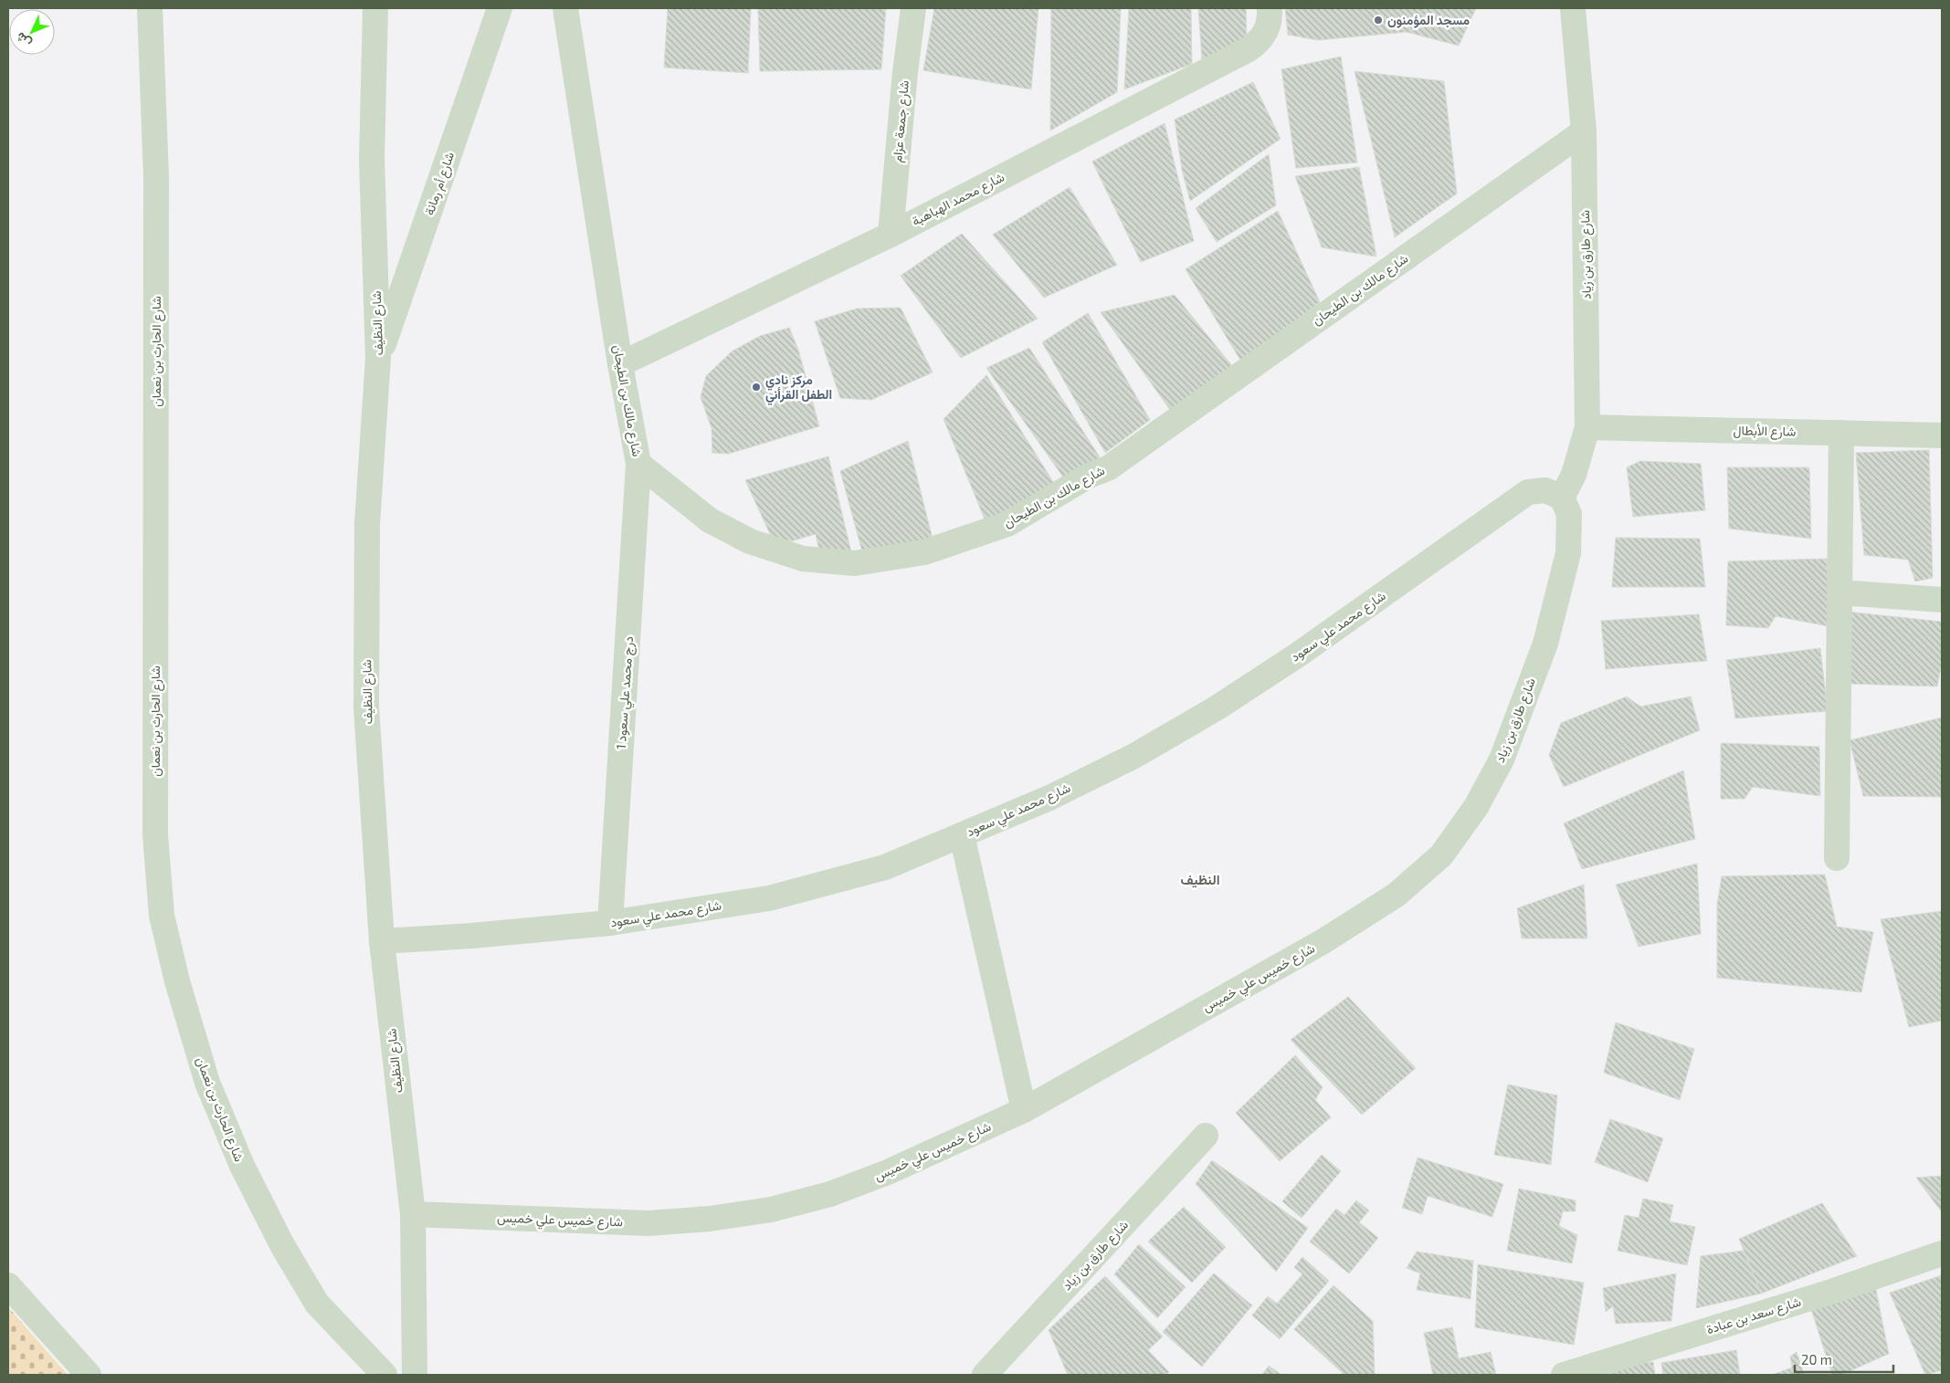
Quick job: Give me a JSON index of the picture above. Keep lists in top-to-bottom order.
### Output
{
  "streets": {
    "street": [
      "شارع جمعة عزام",
      "شارع أم رمانة",
      "شارع محمد الهباهبة",
      "شارع طارق بن زياد",
      "شارع مالك بن الطيحان",
      "شارع النظيف",
      "شارع الحارث بن نعمان",
      "شارع الأبطال",
      "شارع محمد علي سعود",
      "درج محمد علي سعود 1",
      "شارع خميس علي خميس",
      "شارع سعد بن عبادة"
    ]
  },
  "crossings": [
    ["شارع جمعة عزام", "شارع محمد الهباهبة"],
    ["شارع أم رمانة", "شارع النظيف"],
    ["شارع محمد الهباهبة", "شارع مالك بن الطيحان"],
    ["شارع طارق بن زياد", "شارع مالك بن الطيحان"],
    ["شارع طارق بن زياد", "شارع الأبطال"],
    ["شارع طارق بن زياد", "شارع محمد علي سعود"],
    ["شارع طارق بن زياد", "شارع خميس علي خميس"],
    ["شارع مالك بن الطيحان", "درج محمد علي سعود 1"],
    ["شارع النظيف", "شارع محمد علي سعود"],
    ["شارع النظيف", "شارع خميس علي خميس"],
    ["شارع محمد علي سعود", "درج محمد علي سعود 1"]
  ],
  "districts": ["النظيف"],
  "places": ["مسجد المؤمنون", "مركز نادي الطفل القرأني"],
  "scale_bar": "20 m",
  "north": "bottom left"
}
